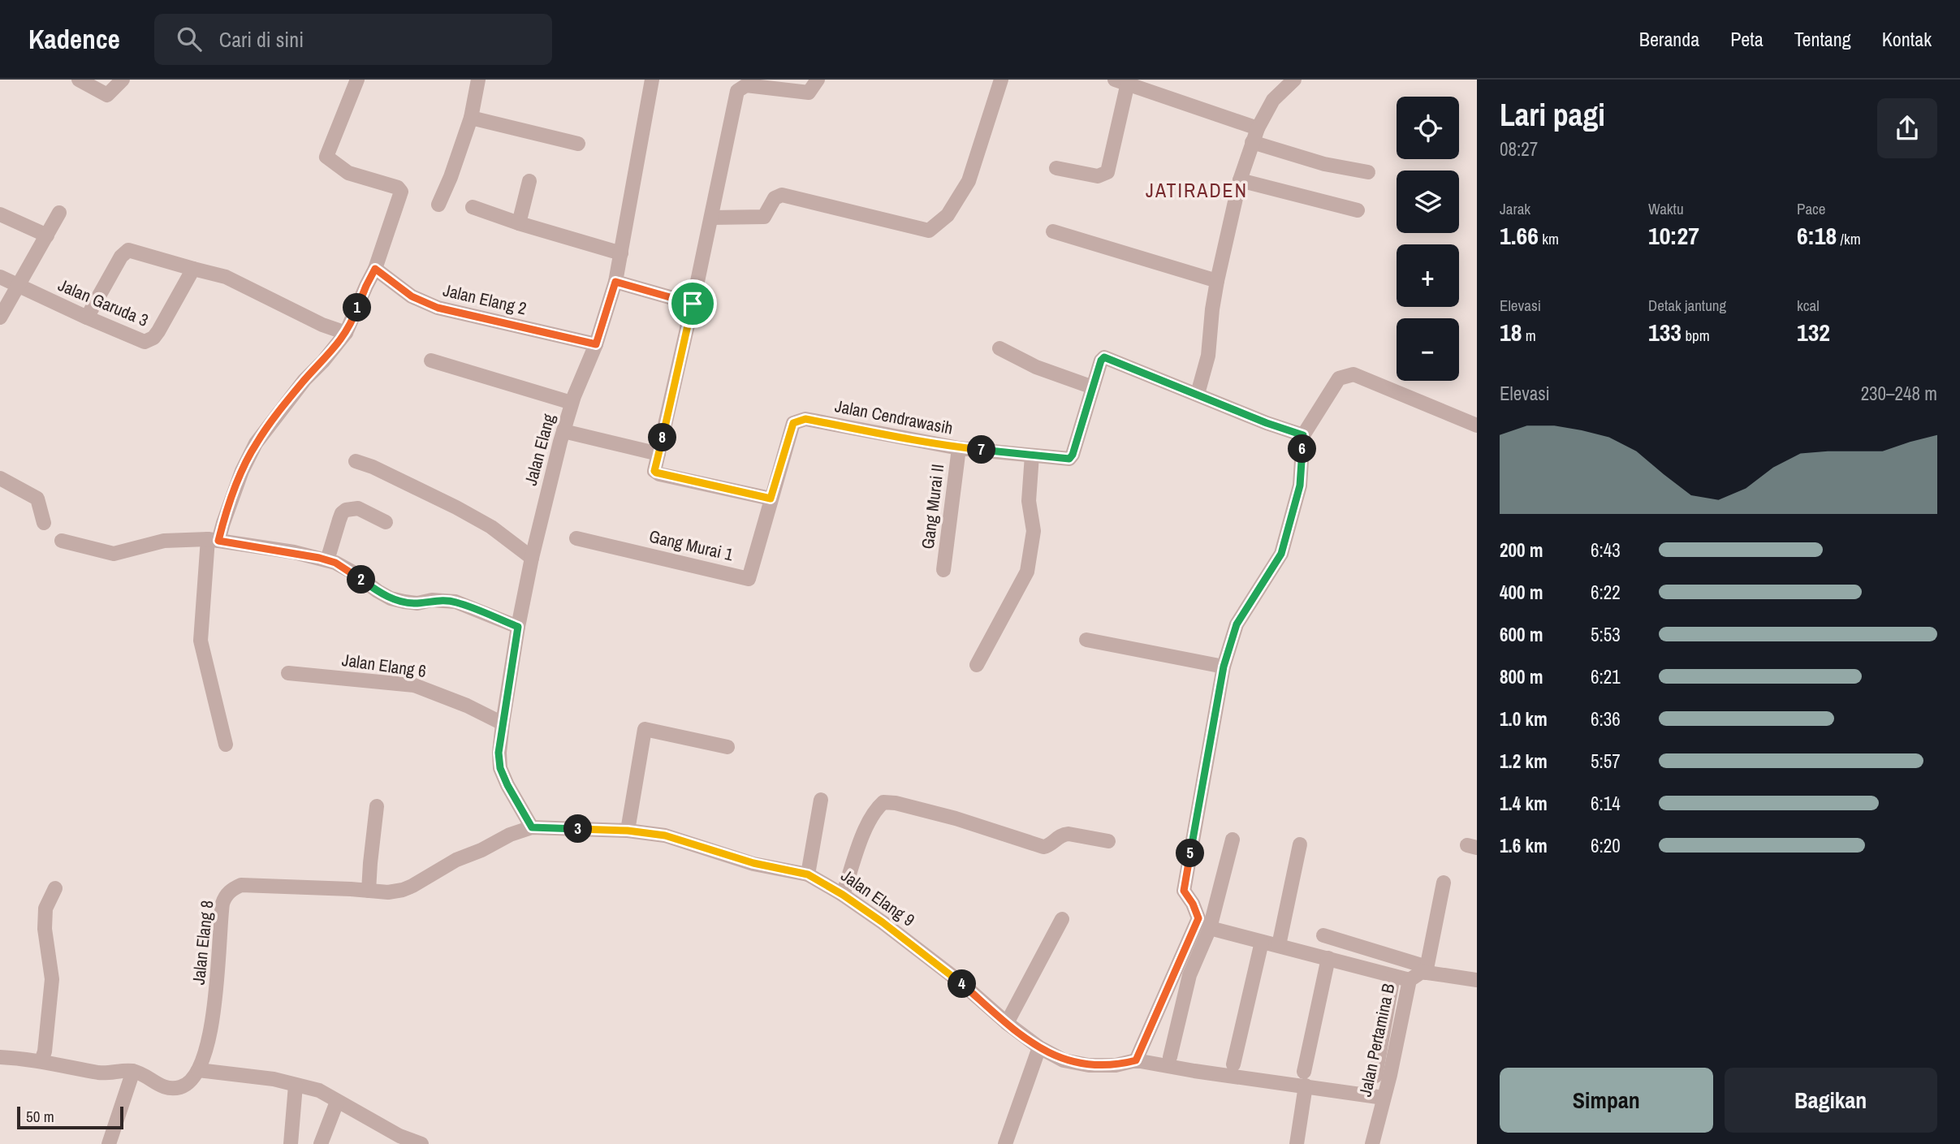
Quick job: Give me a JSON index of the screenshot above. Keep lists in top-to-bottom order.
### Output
{
  "streets": {
    "street": [
      "Jalan Elang 2",
      "Jalan Garuda 3",
      "Jalan Cendrawasih",
      "Jalan Elang",
      "Gang Murai II",
      "Gang Murai 1",
      "Jalan Elang 6",
      "Jalan Elang 9",
      "Jalan Elang 8",
      "Jalan Pertamina B"
    ]
  },
  "crossings": [
    ["Jalan Elang 2", "Jalan Elang"],
    ["Jalan Cendrawasih", "Gang Murai II"],
    ["Jalan Cendrawasih", "Gang Murai 1"],
    ["Jalan Elang", "Jalan Elang 6"],
    ["Jalan Elang", "Jalan Elang 9"],
    ["Jalan Elang", "Jalan Elang 8"],
    ["Jalan Elang 9", "Jalan Elang 8"]
  ],
  "districts": ["JATIRADEN"],
  "scale_bar": "50 m",
  "page": {
    "header": "Kadence",
    "search": "Cari di sini",
    "nav": [
      "Beranda",
      "Peta",
      "Tentang",
      "Kontak"
    ],
    "heading": ["Lari pagi", "08:27"],
    "map_buttons": ["+", "−"],
    "stats": [
      ["Jarak", "1.66 km"],
      ["Waktu", "10:27"],
      ["Pace", "6:18 /km"],
      ["Elevasi", "18 m"],
      ["Detak jantung", "133 bpm"],
      ["kcal", "132"]
    ],
    "pins": [
      "1",
      "8",
      "6",
      "7",
      "2",
      "3",
      "5",
      "4"
    ],
    "chart": ["Elevasi", "230–248 m"],
    "list": [
      {
        "name": "200 m",
        "note": "6:43"
      },
      {
        "name": "400 m",
        "note": "6:22"
      },
      {
        "name": "600 m",
        "note": "5:53"
      },
      {
        "name": "800 m",
        "note": "6:21"
      },
      {
        "name": "1.0 km",
        "note": "6:36"
      },
      {
        "name": "1.2 km",
        "note": "5:57"
      },
      {
        "name": "1.4 km",
        "note": "6:14"
      },
      {
        "name": "1.6 km",
        "note": "6:20"
      }
    ],
    "buttons": ["Simpan", "Bagikan"],
    "scale": "50 m"
  }
}
